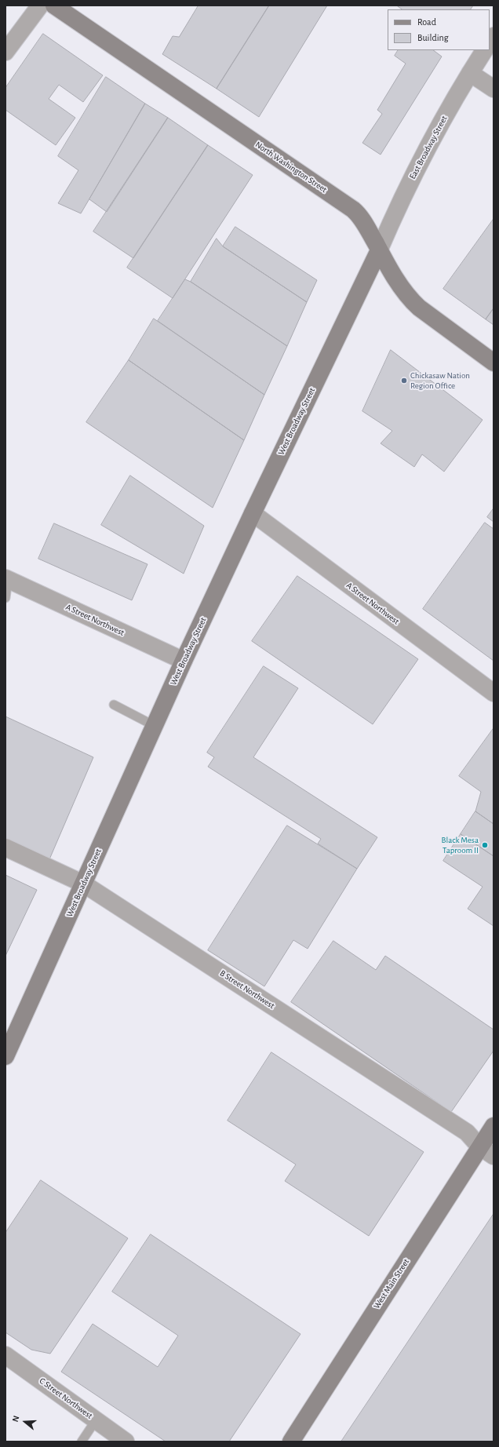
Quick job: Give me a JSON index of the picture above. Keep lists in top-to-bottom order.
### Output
{
  "streets": {
    "main road": ["North Washington Street", "West Broadway Street", "West Main Street"],
    "street": [
      "East Broadway Street",
      "A Street Northwest",
      "B Street Northwest",
      "C Street Northwest"
    ]
  },
  "crossings": [
    ["East Broadway Street", "North Washington Street"],
    ["East Broadway Street", "West Broadway Street"],
    ["North Washington Street", "West Broadway Street"],
    ["West Broadway Street", "A Street Northwest"],
    ["West Broadway Street", "B Street Northwest"],
    ["B Street Northwest", "West Main Street"]
  ],
  "places": ["Chickasaw Nation Region Office", "Black Mesa Taproom II"],
  "legend": ["Road", "Building"],
  "north": "left"
}
